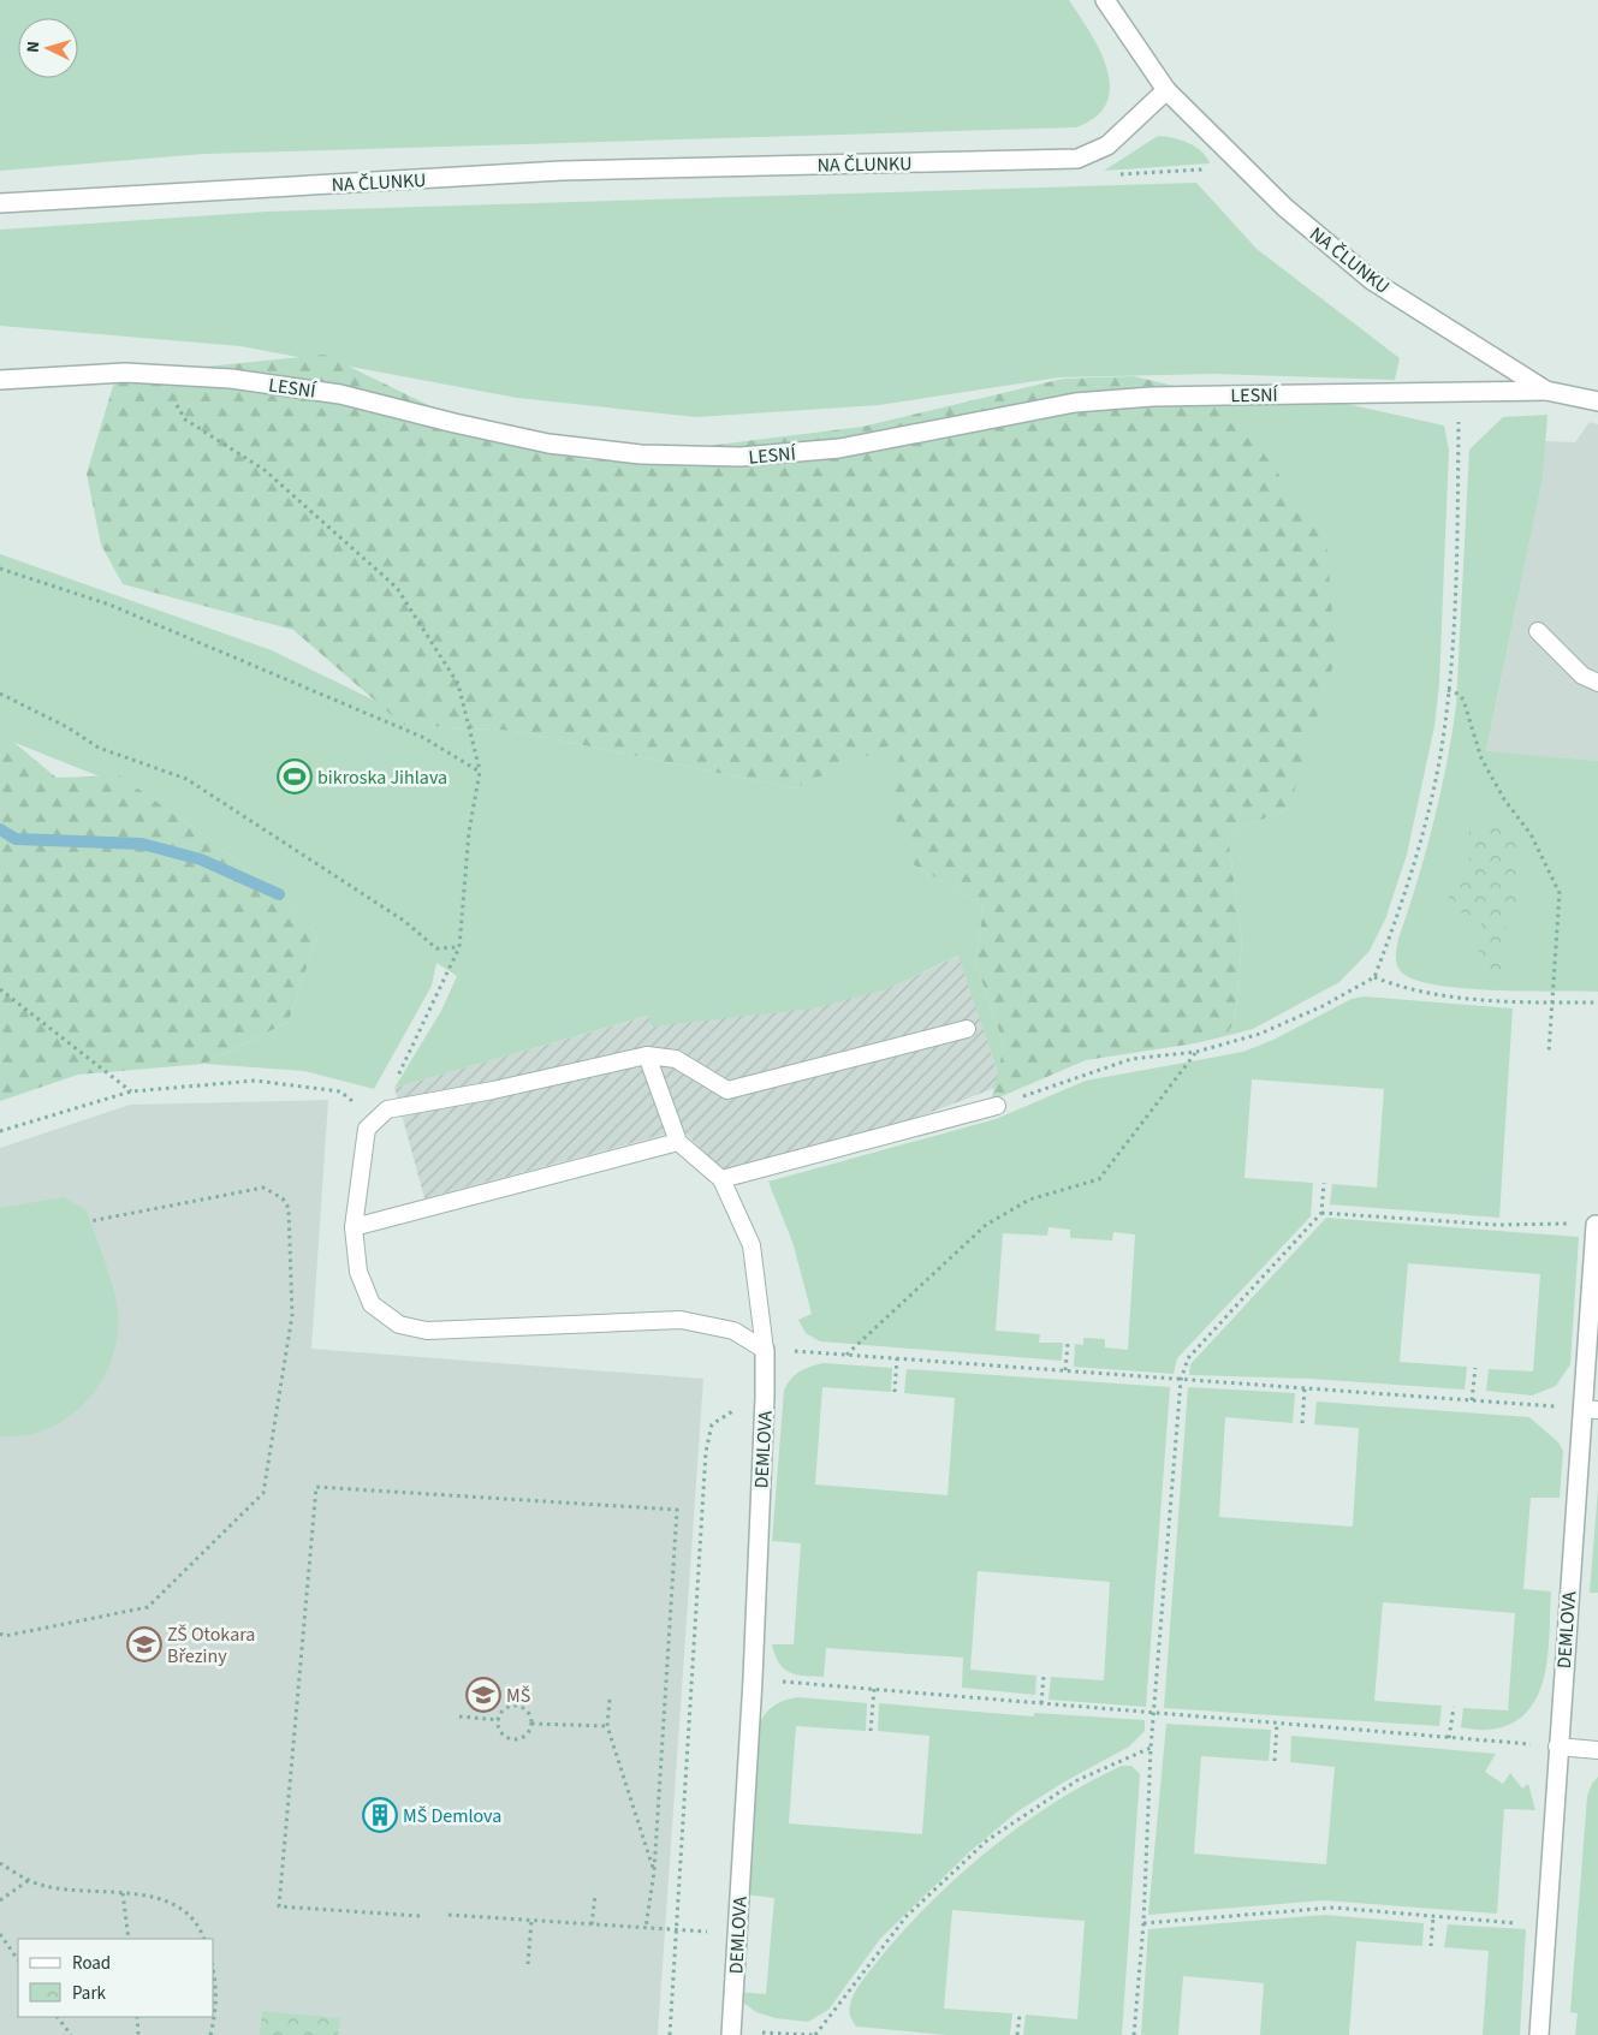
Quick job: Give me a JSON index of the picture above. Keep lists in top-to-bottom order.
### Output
{
  "streets": {
    "street": ["NA ČLUNKU", "LESNÍ", "DEMLOVA"]
  },
  "crossings": [
    ["NA ČLUNKU", "LESNÍ"]
  ],
  "places": {
    "sports": ["bikroska Jihlava"],
    "school or university": ["ZŠ Otokara Březiny", "MŠ"],
    "building": ["MŠ Demlova"]
  },
  "legend": ["Road", "Park"],
  "north": "left"
}
